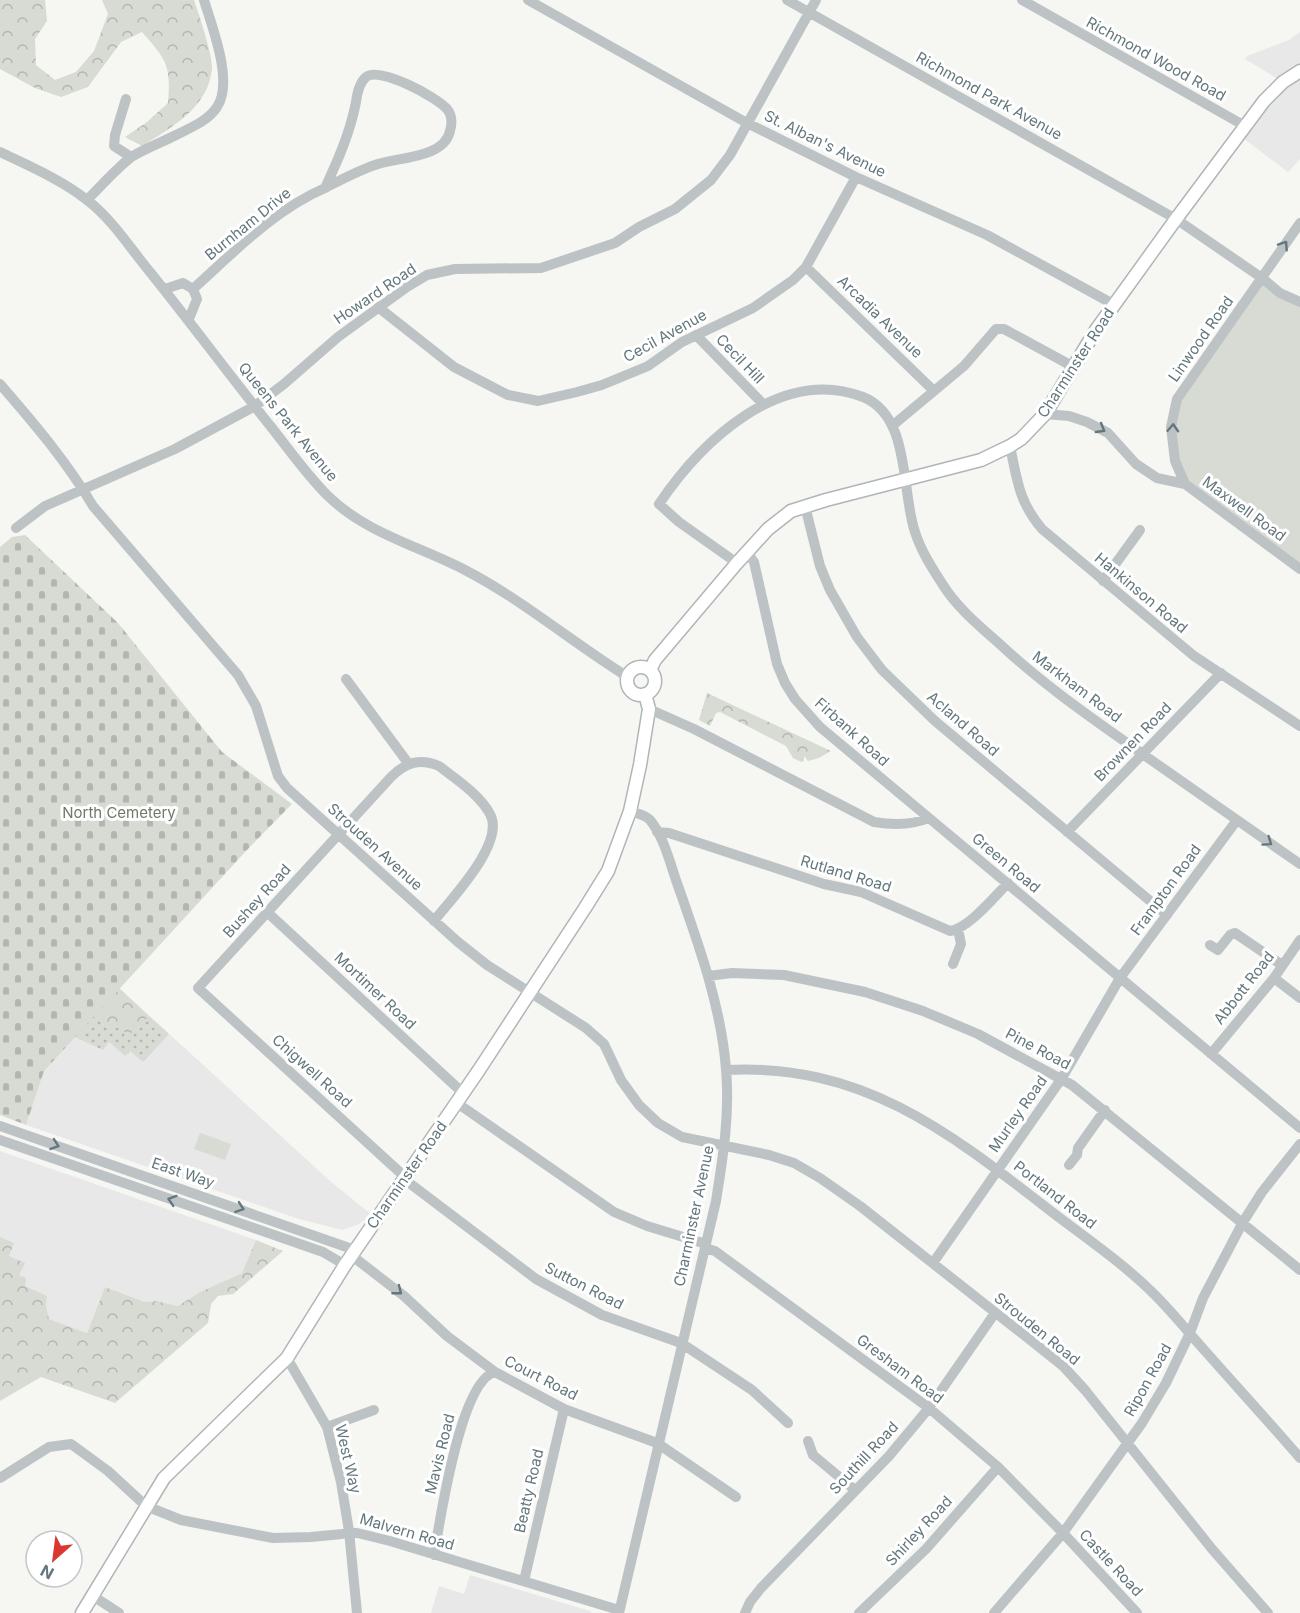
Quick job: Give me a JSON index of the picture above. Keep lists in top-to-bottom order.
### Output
{
  "streets": {
    "main road": ["Charminster Road"],
    "street": [
      "Richmond Wood Road",
      "Richmond Park Avenue",
      "St. Alban's Avenue",
      "Burnham Drive",
      "Howard Road",
      "Arcadia Avenue",
      "Cecil Avenue",
      "Linwood Road",
      "Cecil Hill",
      "Queens Park Avenue",
      "Maxwell Road",
      "Hankinson Road",
      "Markham Road",
      "Acland Road",
      "Firbank Road",
      "Brownen Road",
      "Strouden Avenue",
      "Green Road",
      "Rutland Road",
      "Frampton Road",
      "Bushey Road",
      "Abbott Road",
      "Mortimer Road",
      "Pine Road",
      "Chigwell Road",
      "Murley Road",
      "East Way",
      "Portland Road",
      "Charminster Avenue",
      "Sutton Road",
      "Strouden Road",
      "Gresham Road",
      "Court Road",
      "Ripon Road",
      "Mavis Road",
      "Southill Road",
      "West Way",
      "Beatty Road",
      "Shirley Road",
      "Malvern Road",
      "Castle Road"
    ]
  },
  "crossings": [
    ["Richmond Wood Road", "Charminster Road"],
    ["Richmond Park Avenue", "Howard Road"],
    ["Richmond Park Avenue", "Linwood Road"],
    ["Richmond Park Avenue", "Charminster Road"],
    ["St. Alban's Avenue", "Howard Road"],
    ["St. Alban's Avenue", "Cecil Avenue"],
    ["St. Alban's Avenue", "Charminster Road"],
    ["Howard Road", "Cecil Avenue"],
    ["Howard Road", "Queens Park Avenue"],
    ["Howard Road", "Strouden Avenue"],
    ["Arcadia Avenue", "Cecil Avenue"],
    ["Cecil Avenue", "Cecil Hill"],
    ["Linwood Road", "Maxwell Road"],
    ["Charminster Road", "Queens Park Avenue"],
    ["Charminster Road", "Maxwell Road"],
    ["Charminster Road", "Hankinson Road"],
    ["Charminster Road", "Markham Road"],
    ["Charminster Road", "Acland Road"],
    ["Charminster Road", "Firbank Road"],
    ["Charminster Road", "Strouden Avenue"],
    ["Charminster Road", "Mortimer Road"],
    ["Charminster Road", "Chigwell Road"],
    ["Charminster Road", "East Way"],
    ["Charminster Road", "Charminster Avenue"],
    ["Charminster Road", "Sutton Road"],
    ["Charminster Road", "Gresham Road"],
    ["Charminster Road", "Court Road"],
    ["Charminster Road", "West Way"],
    ["Charminster Road", "Malvern Road"],
    ["Hankinson Road", "Brownen Road"],
    ["Markham Road", "Brownen Road"],
    ["Markham Road", "Frampton Road"],
    ["Acland Road", "Brownen Road"],
    ["Acland Road", "Frampton Road"],
    ["Firbank Road", "Green Road"],
    ["Strouden Avenue", "Bushey Road"],
    ["Strouden Avenue", "Charminster Avenue"],
    ["Strouden Avenue", "Strouden Road"],
    ["Green Road", "Frampton Road"],
    ["Green Road", "Abbott Road"],
    ["Green Road", "Murley Road"],
    ["Rutland Road", "Charminster Avenue"],
    ["Frampton Road", "Murley Road"],
    ["Bushey Road", "Mortimer Road"],
    ["Bushey Road", "Chigwell Road"],
    ["Mortimer Road", "Gresham Road"],
    ["Pine Road", "Murley Road"],
    ["Pine Road", "Charminster Avenue"],
    ["Pine Road", "Ripon Road"],
    ["Chigwell Road", "Sutton Road"],
    ["Murley Road", "Portland Road"],
    ["Murley Road", "Strouden Road"],
    ["East Way", "Court Road"],
    ["Portland Road", "Charminster Avenue"],
    ["Portland Road", "Ripon Road"],
    ["Charminster Avenue", "Sutton Road"],
    ["Charminster Avenue", "Strouden Road"],
    ["Charminster Avenue", "Gresham Road"],
    ["Charminster Avenue", "Court Road"],
    ["Charminster Avenue", "Malvern Road"],
    ["Strouden Road", "Ripon Road"],
    ["Strouden Road", "Southill Road"],
    ["Gresham Road", "Ripon Road"],
    ["Gresham Road", "Southill Road"],
    ["Gresham Road", "Shirley Road"],
    ["Gresham Road", "Castle Road"],
    ["Court Road", "Mavis Road"],
    ["Court Road", "Beatty Road"],
    ["Ripon Road", "Castle Road"],
    ["Mavis Road", "Malvern Road"],
    ["West Way", "Malvern Road"],
    ["Beatty Road", "Malvern Road"]
  ],
  "one_way": ["Linwood Road", "Maxwell Road", "Court Road"],
  "parks": ["North Cemetery"],
  "north": "bottom left"
}
